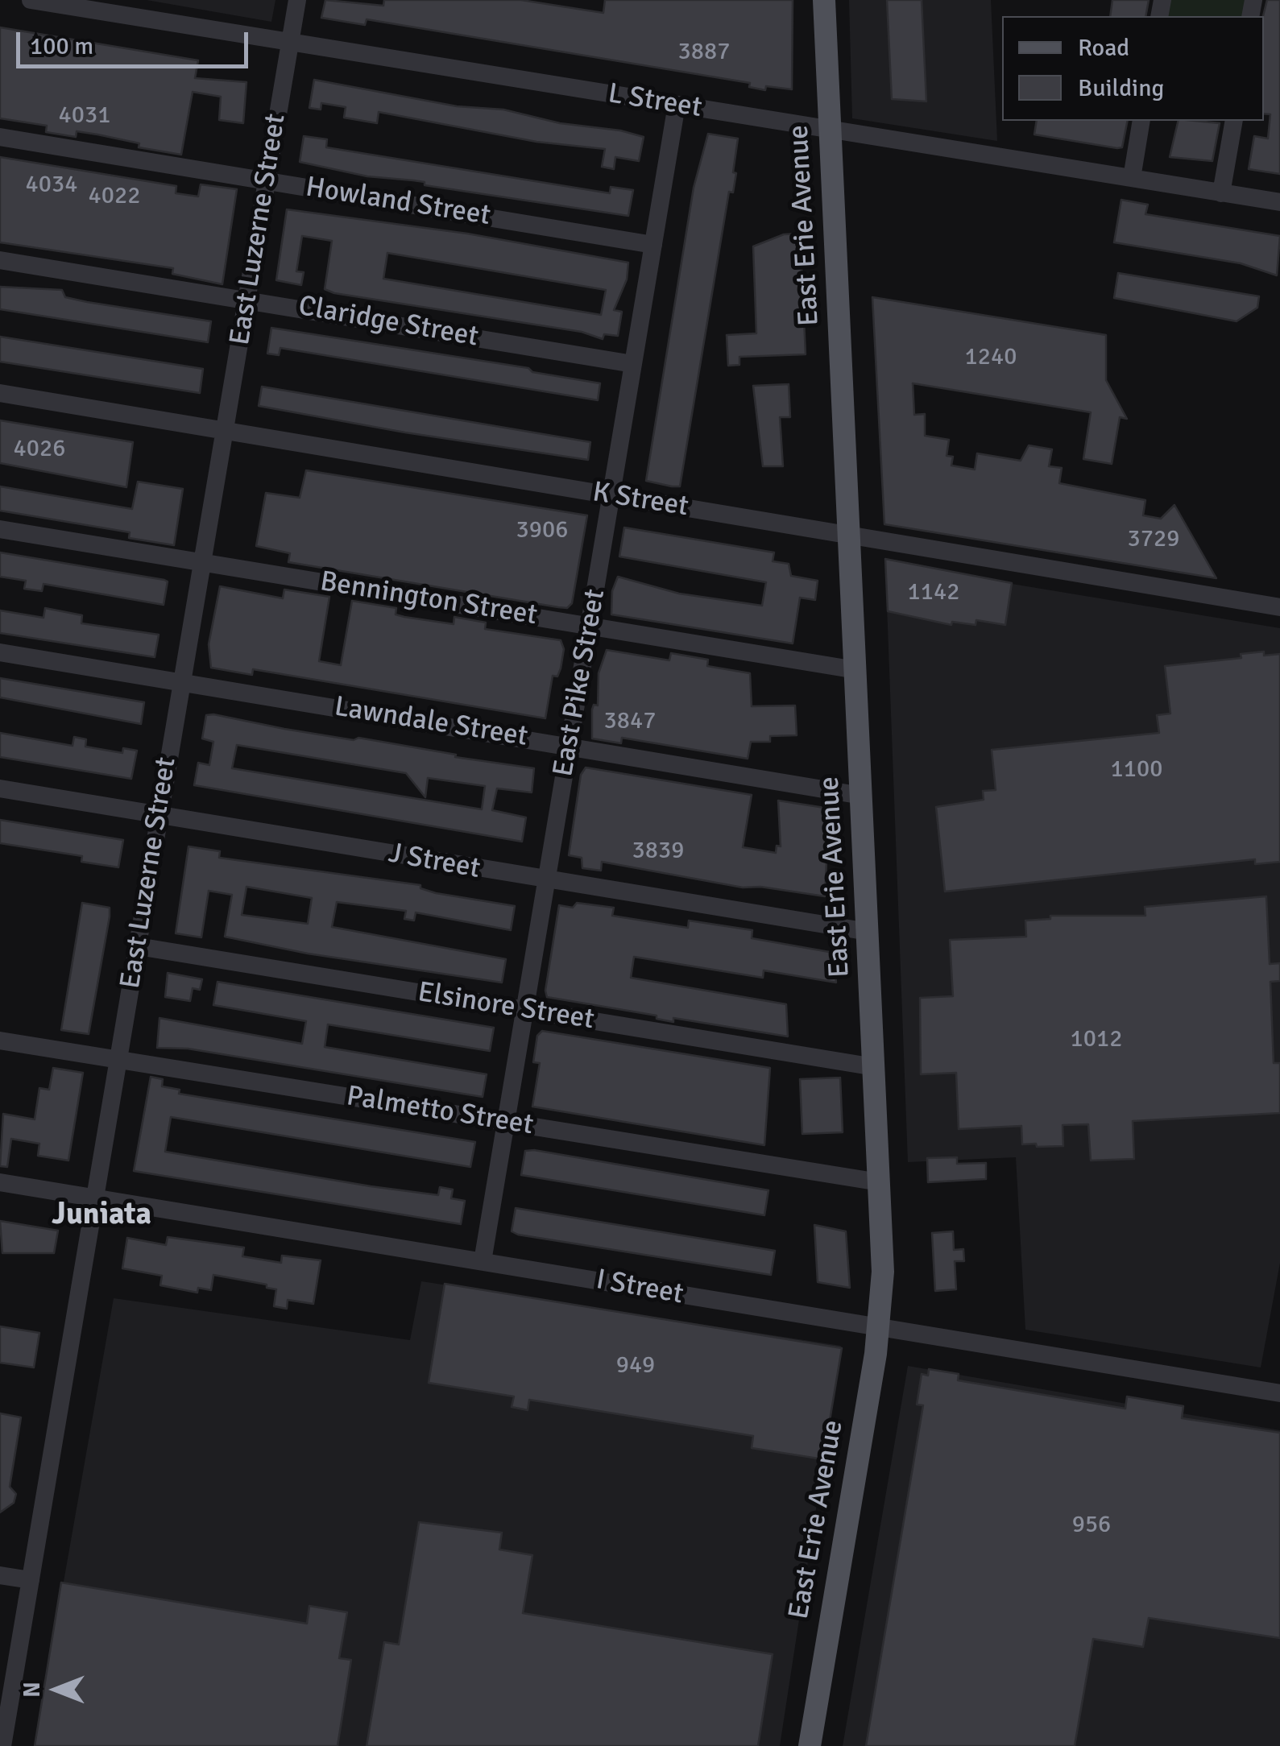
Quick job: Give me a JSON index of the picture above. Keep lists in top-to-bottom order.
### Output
{
  "streets": {
    "main road": ["East Erie Avenue"],
    "street": [
      "L Street",
      "Howland Street",
      "East Luzerne Street",
      "Claridge Street",
      "K Street",
      "Bennington Street",
      "East Pike Street",
      "Lawndale Street",
      "J Street",
      "Elsinore Street",
      "Palmetto Street",
      "I Street"
    ]
  },
  "crossings": [
    ["L Street", "East Erie Avenue"],
    ["L Street", "East Luzerne Street"],
    ["L Street", "East Pike Street"],
    ["Howland Street", "East Luzerne Street"],
    ["Howland Street", "East Pike Street"],
    ["East Erie Avenue", "K Street"],
    ["East Erie Avenue", "Bennington Street"],
    ["East Erie Avenue", "Lawndale Street"],
    ["East Erie Avenue", "J Street"],
    ["East Erie Avenue", "Elsinore Street"],
    ["East Erie Avenue", "Palmetto Street"],
    ["East Erie Avenue", "I Street"],
    ["East Luzerne Street", "Claridge Street"],
    ["East Luzerne Street", "K Street"],
    ["East Luzerne Street", "Bennington Street"],
    ["East Luzerne Street", "Lawndale Street"],
    ["East Luzerne Street", "J Street"],
    ["East Luzerne Street", "Elsinore Street"],
    ["East Luzerne Street", "Palmetto Street"],
    ["East Luzerne Street", "I Street"],
    ["Claridge Street", "East Pike Street"],
    ["K Street", "East Pike Street"],
    ["Bennington Street", "East Pike Street"],
    ["East Pike Street", "Lawndale Street"],
    ["East Pike Street", "J Street"],
    ["East Pike Street", "Elsinore Street"],
    ["East Pike Street", "Palmetto Street"],
    ["East Pike Street", "I Street"]
  ],
  "districts": ["Juniata"],
  "house_numbers": [
    "3887",
    "4031",
    "4034",
    "4022",
    "1240",
    "4026",
    "3906",
    "3729",
    "1142",
    "3847",
    "1100",
    "3839",
    "1012",
    "949",
    "956"
  ],
  "legend": ["Road", "Building"],
  "scale_bar": "100 m",
  "north": "left"
}
